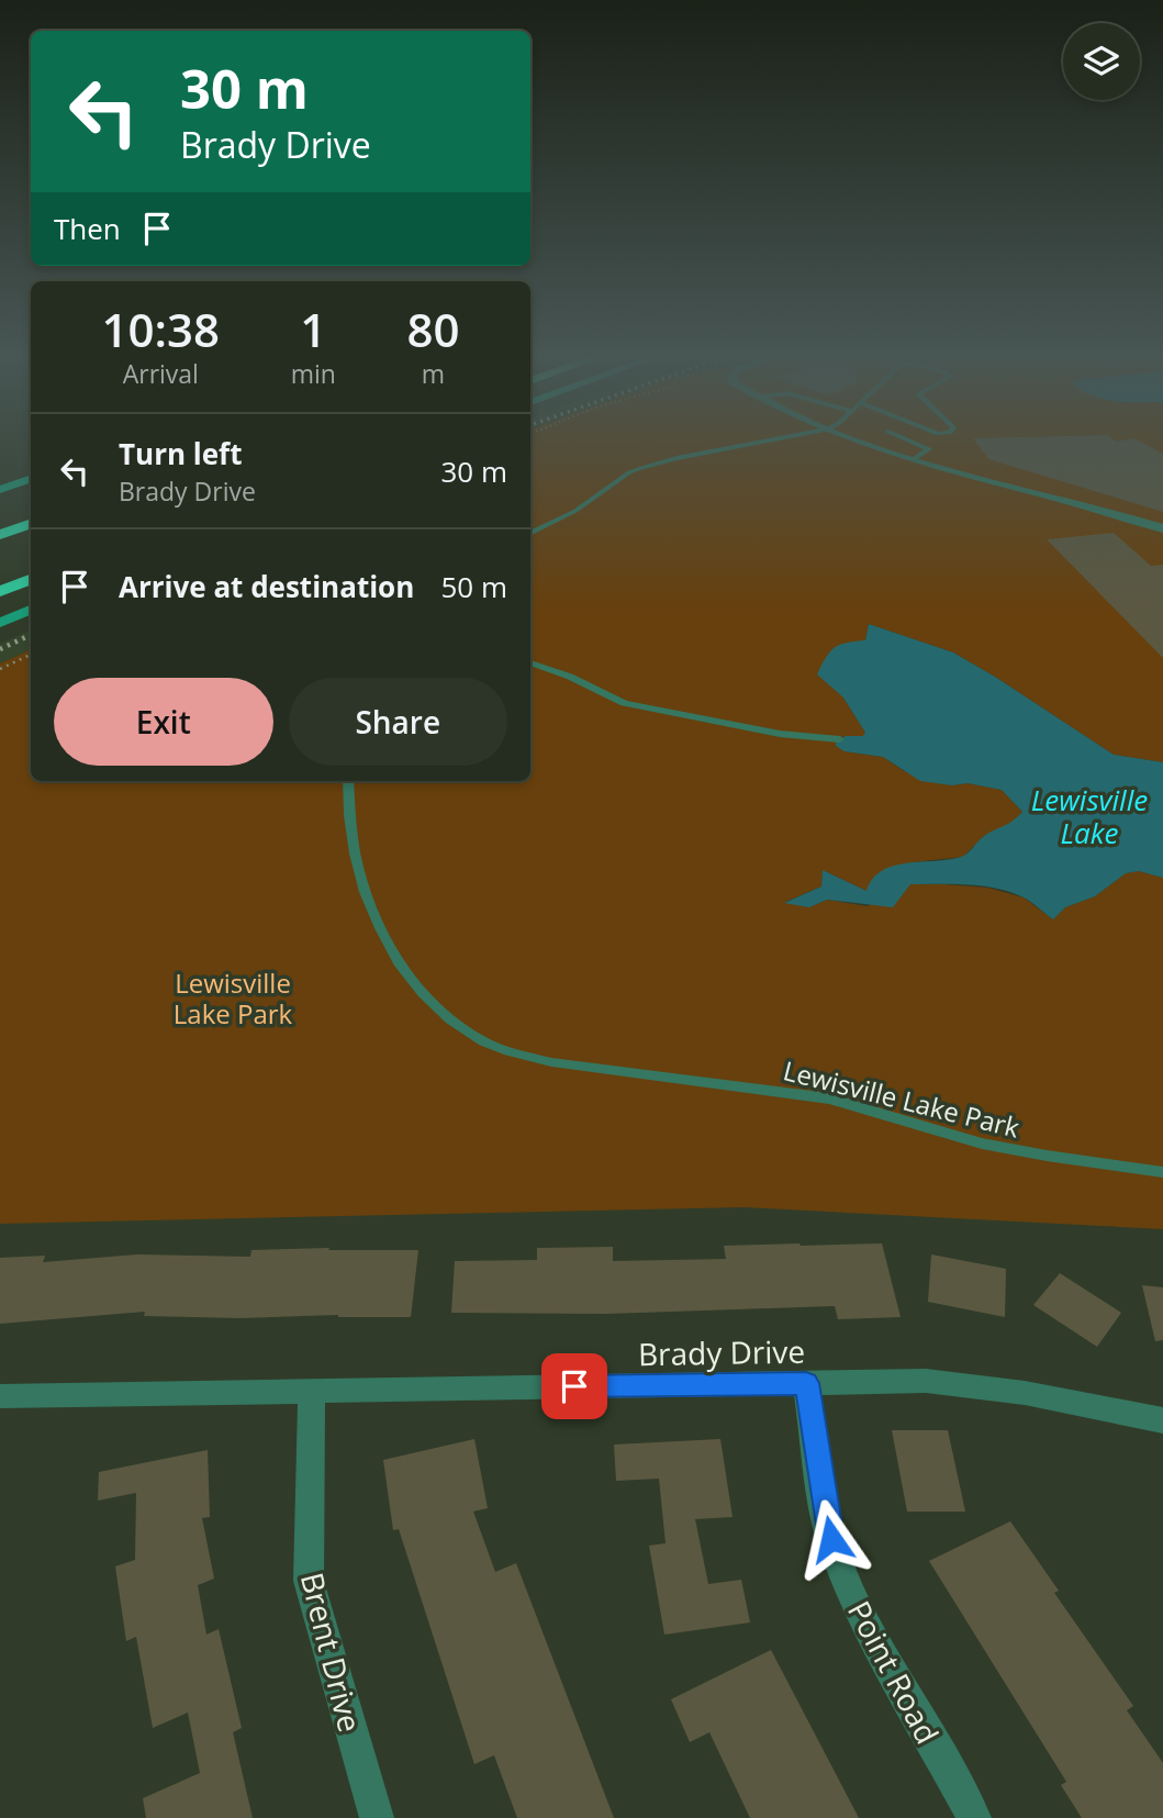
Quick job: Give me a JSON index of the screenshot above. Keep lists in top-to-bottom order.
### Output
{
  "streets": {
    "street": ["Brady Drive", "Brent Drive", "Point Road"],
    "lane": ["Lewisville Lake Park"]
  },
  "crossings": [
    ["Brady Drive", "Brent Drive"],
    ["Brady Drive", "Point Road"]
  ],
  "water": ["Lewisville Lake"],
  "parks": ["Lewisville Lake Park"],
  "page": {
    "turn": ["30 m", "Brady Drive"],
    "then": "Then",
    "eta": [
      "10:38",
      "Arrival",
      "1",
      "min",
      "80",
      "m"
    ],
    "list": [
      {
        "name": "Turn left",
        "note": "Brady Drive",
        "value": "30 m"
      },
      {
        "name": "Arrive at destination",
        "value": "50 m"
      }
    ],
    "buttons": ["Exit", "Share"]
  }
}
